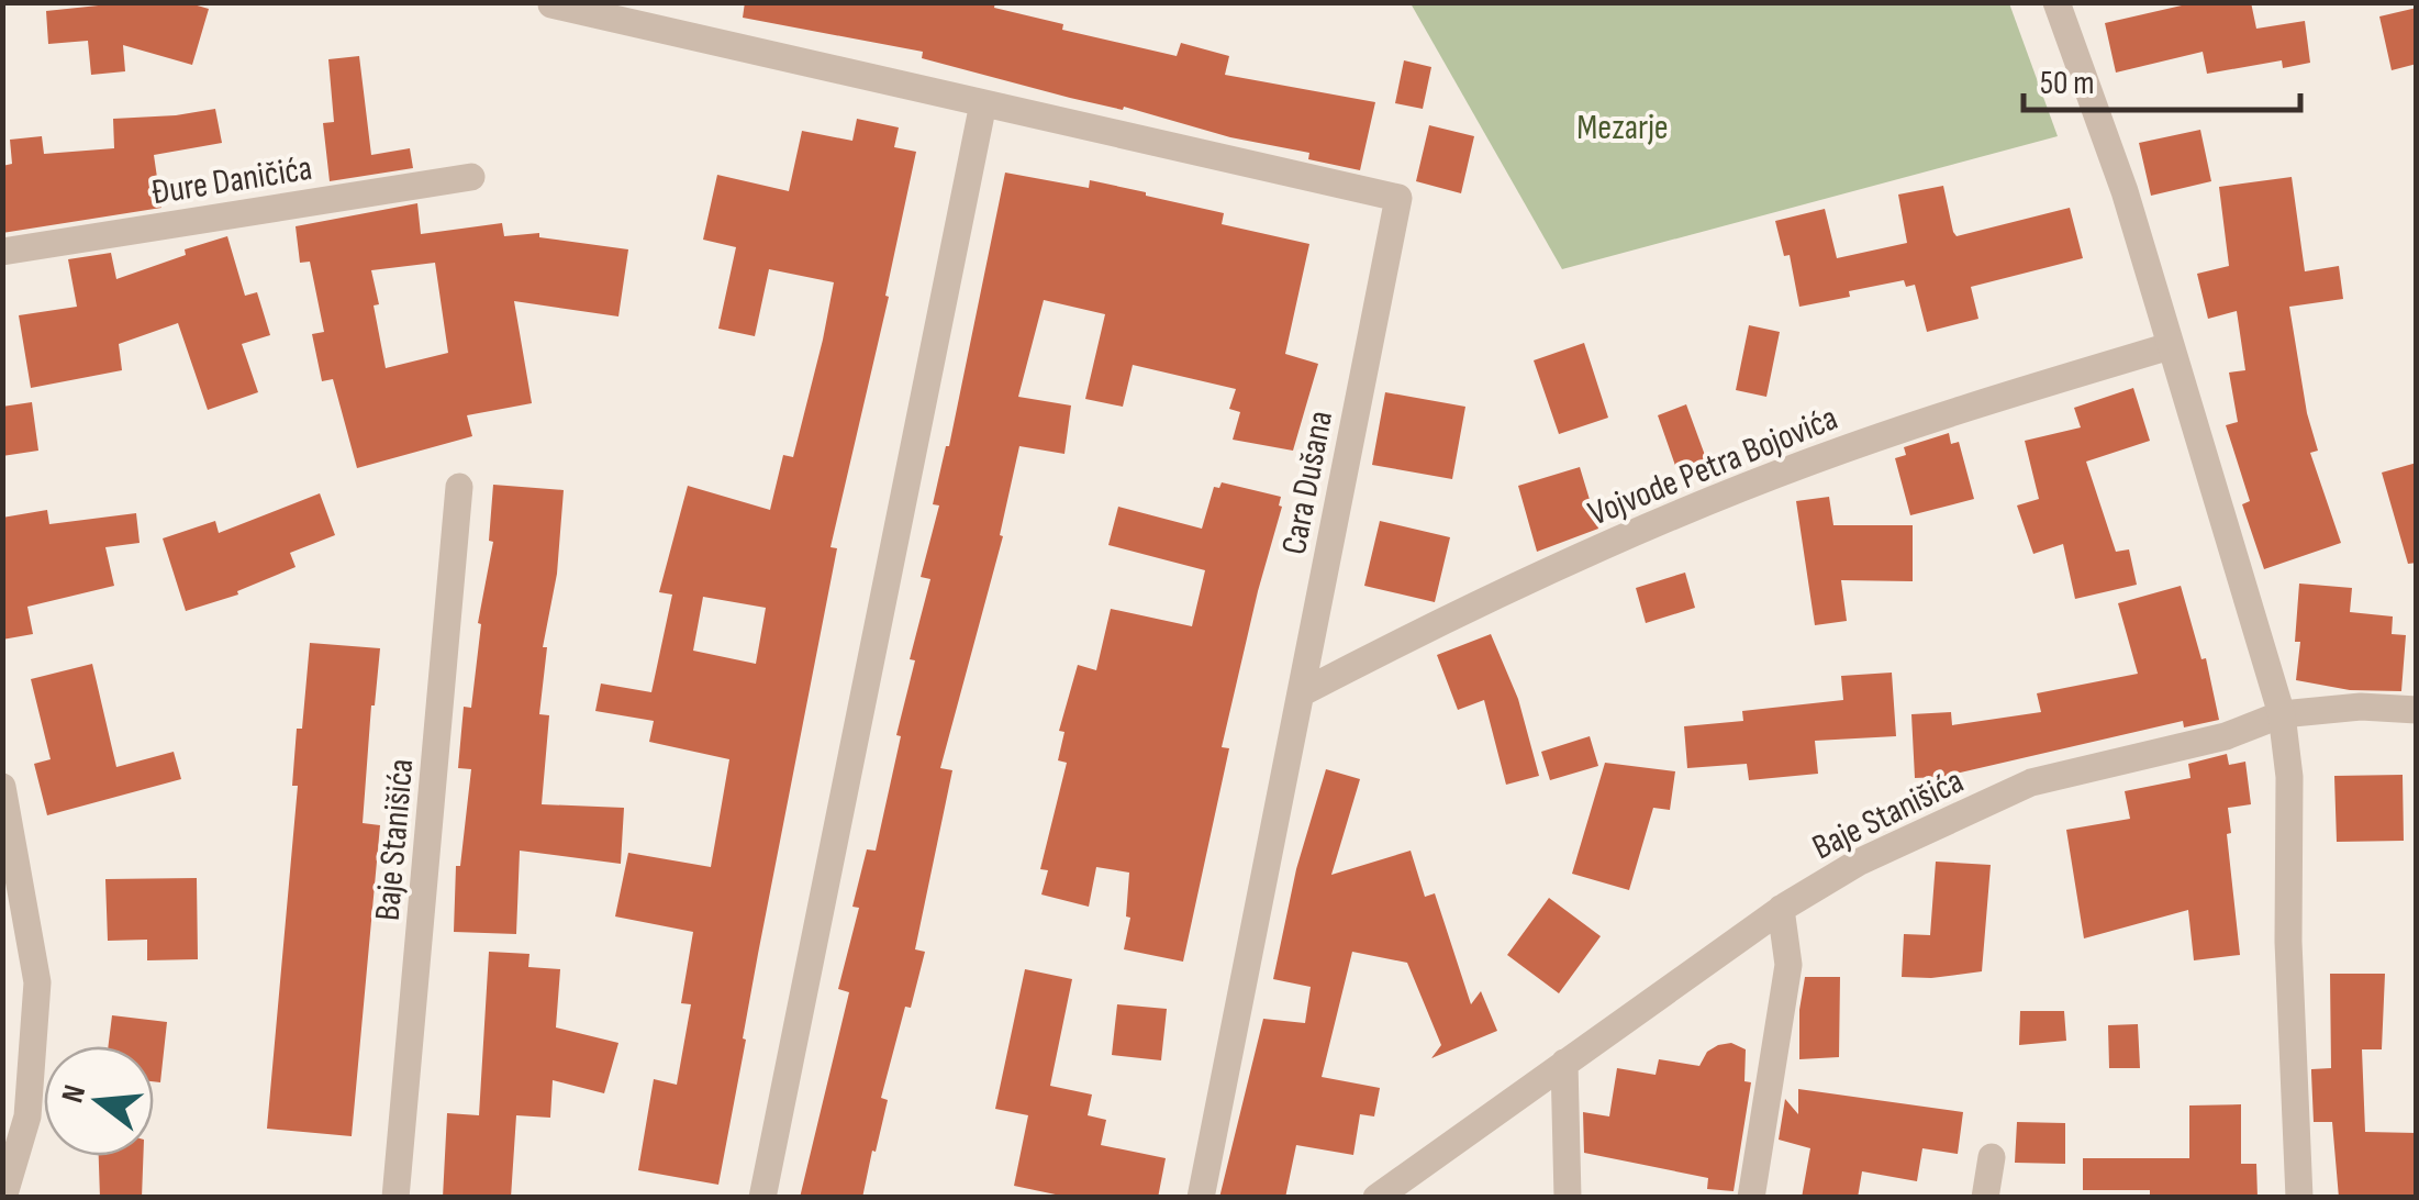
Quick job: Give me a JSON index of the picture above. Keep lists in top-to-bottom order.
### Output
{
  "streets": {
    "street": [
      "Đure Daničića",
      "Vojvode Petra Bojovića",
      "Cara Dušana",
      "Baje Stanišića"
    ]
  },
  "crossings": [
    ["Vojvode Petra Bojovića", "Cara Dušana"]
  ],
  "parks": ["Mezarje"],
  "scale_bar": "50 m",
  "north": "left"
}
